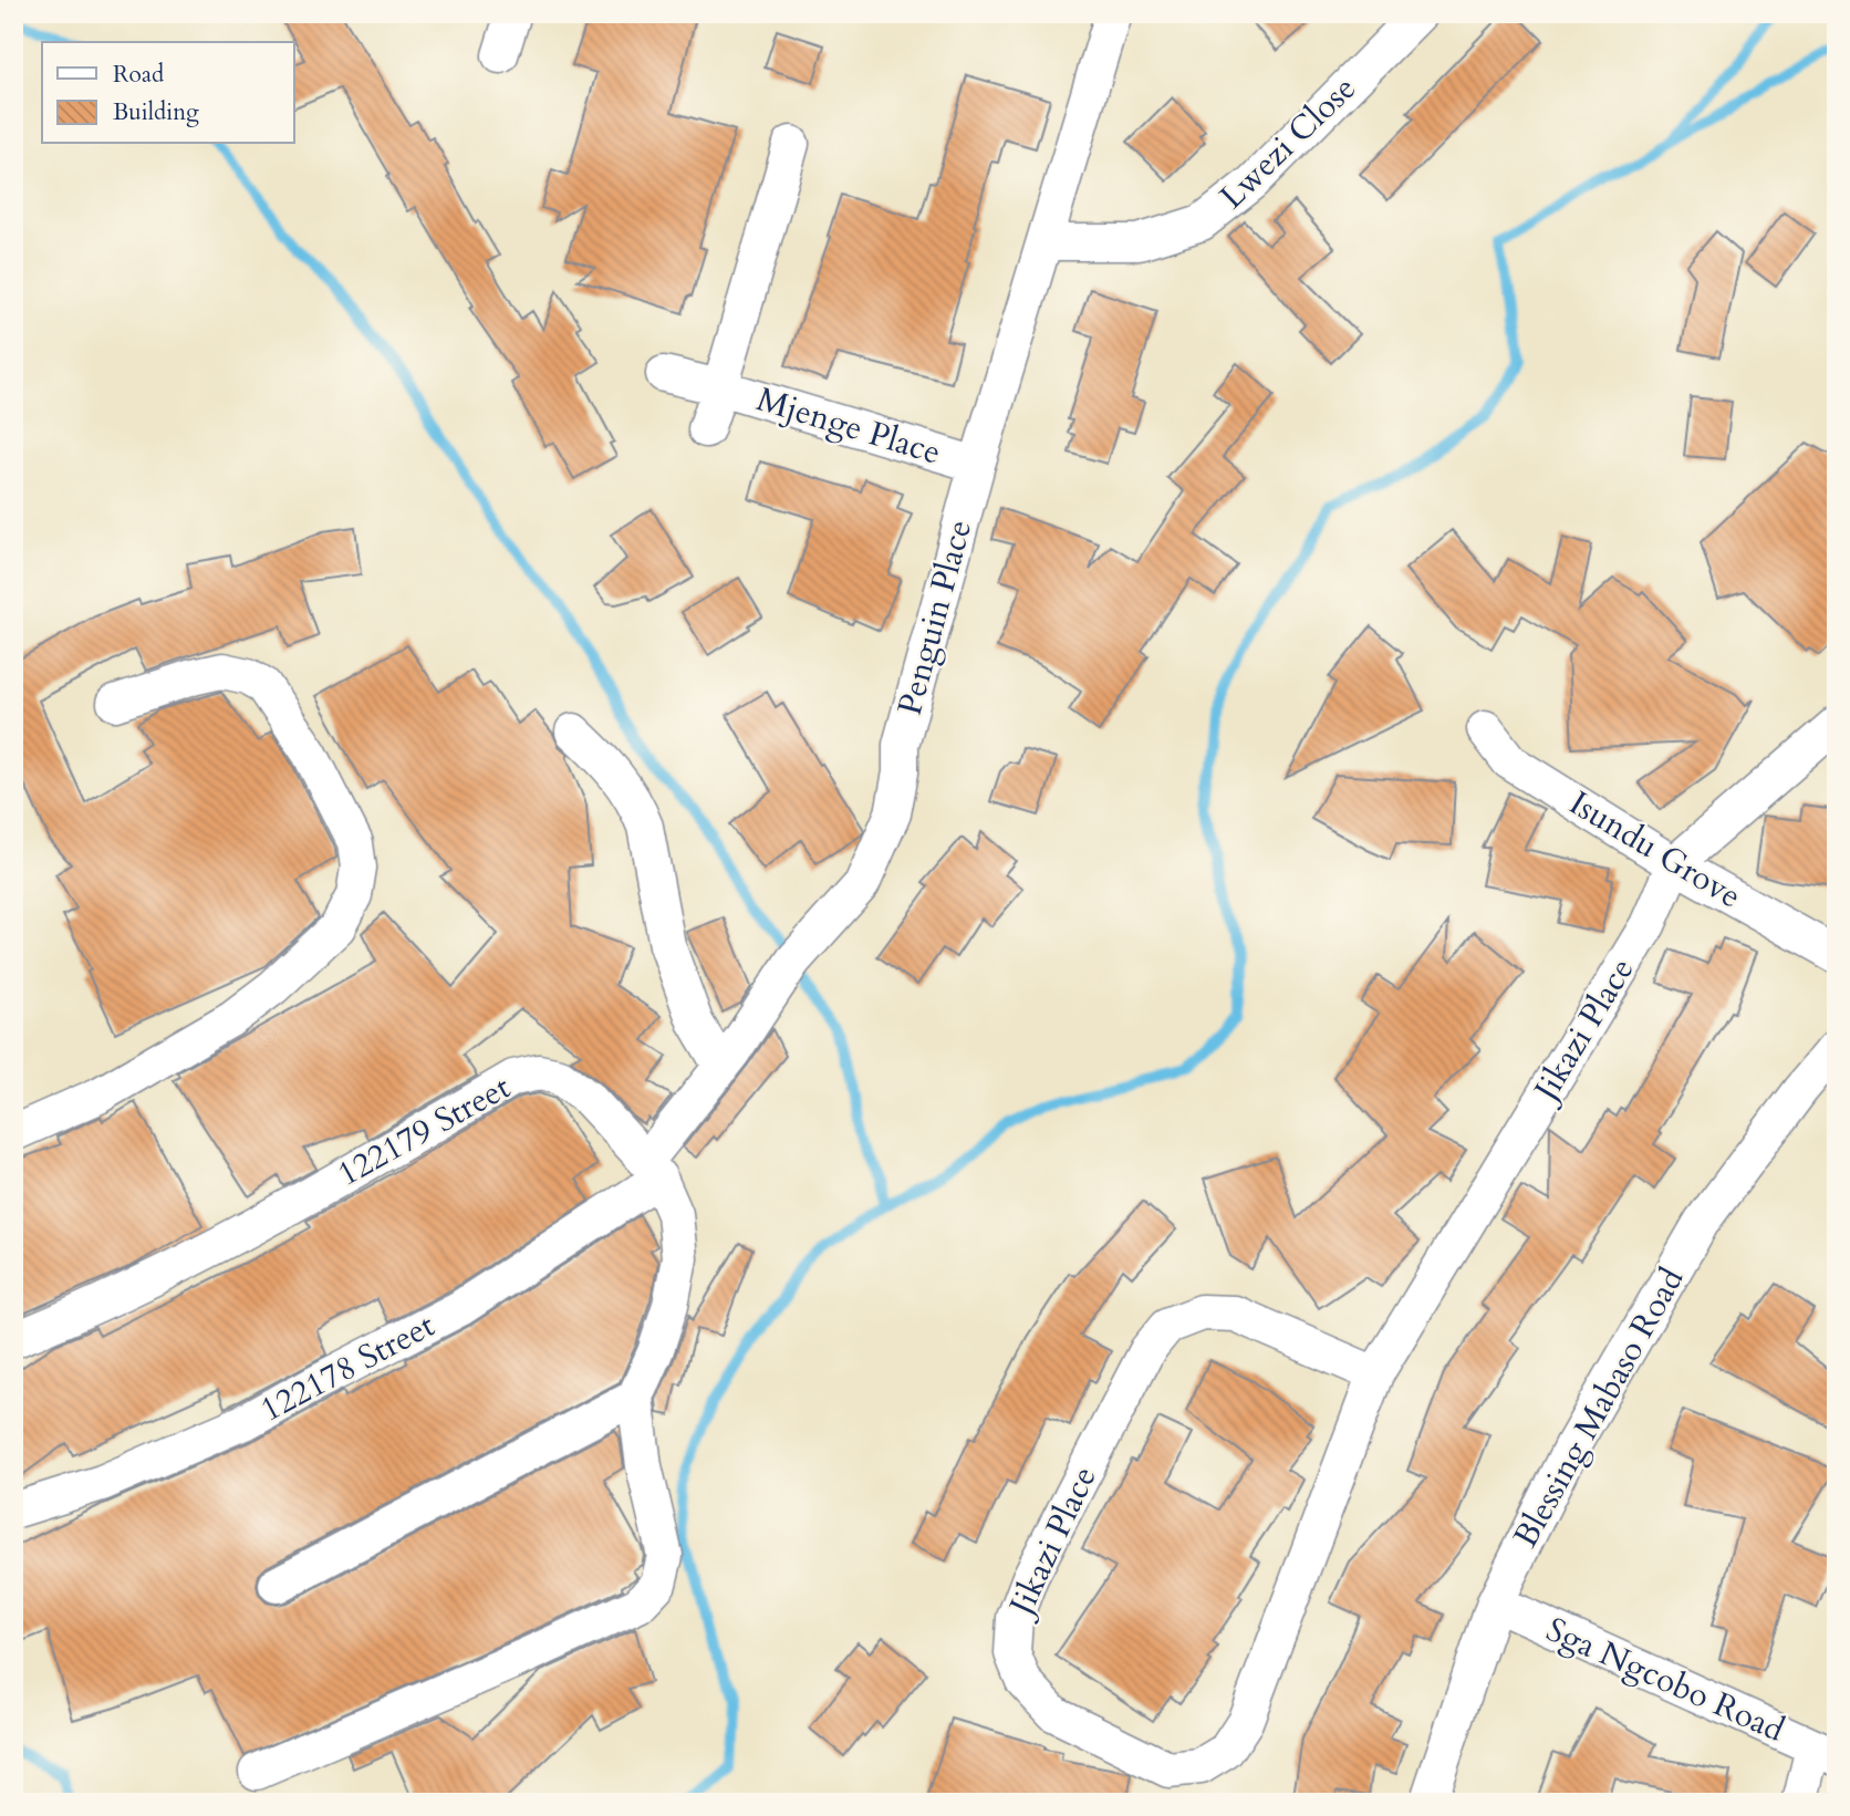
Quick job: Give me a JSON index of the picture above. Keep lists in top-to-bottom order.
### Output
{
  "streets": {
    "street": [
      "Lwezi Close",
      "Mjenge Place",
      "Penguin Place",
      "Isundu Grove",
      "Jikazi Place",
      "122179 Street",
      "122178 Street",
      "Blessing Mabaso Road",
      "Sga Ngcobo Road"
    ]
  },
  "crossings": [
    ["Lwezi Close", "Penguin Place"],
    ["Mjenge Place", "Penguin Place"],
    ["Penguin Place", "122179 Street"],
    ["Penguin Place", "122178 Street"],
    ["Isundu Grove", "Jikazi Place"],
    ["122179 Street", "122178 Street"],
    ["Blessing Mabaso Road", "Sga Ngcobo Road"]
  ],
  "legend": ["Road", "Building"]
}
